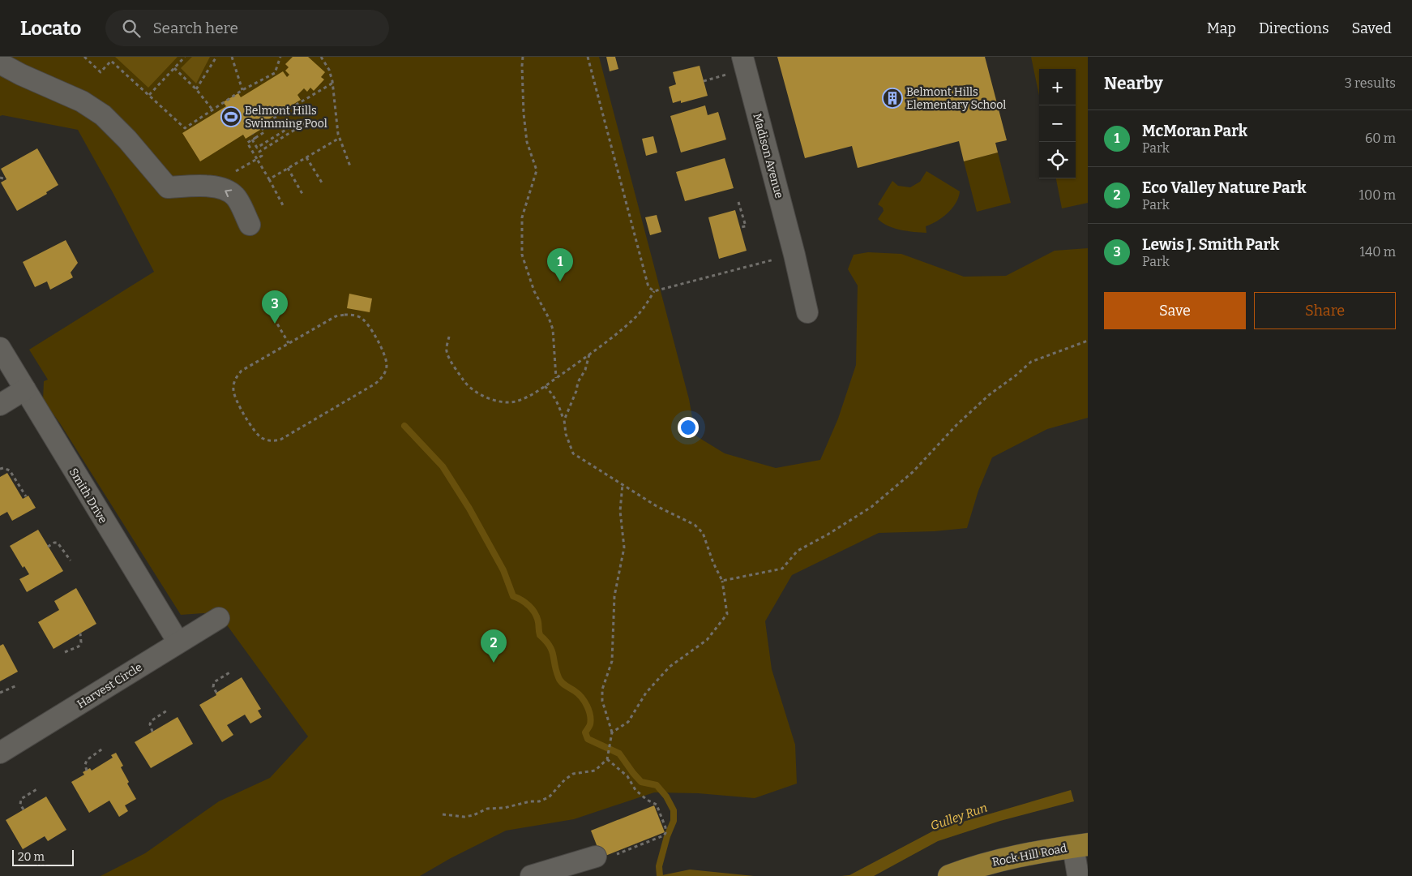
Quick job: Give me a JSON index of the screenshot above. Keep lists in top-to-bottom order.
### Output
{
  "streets": {
    "main road": ["Rock Hill Road"],
    "street": ["Madison Avenue", "Smith Drive", "Harvest Circle"]
  },
  "crossings": [
    ["Smith Drive", "Harvest Circle"]
  ],
  "water": ["Gulley Run"],
  "places": {
    "building": ["Belmont Hills Elementary School"],
    "sports": ["Belmont Hills Swimming Pool"]
  },
  "scale_bar": "20 m",
  "page": {
    "header": "Locato",
    "search": "Search here",
    "nav": ["Map", "Directions", "Saved"],
    "heading": ["Nearby", "3 results"],
    "map_buttons": ["+", "−"],
    "list": [
      {
        "mark": "1",
        "name": "McMoran Park",
        "note": "Park",
        "value": "60 m"
      },
      {
        "mark": "2",
        "name": "Eco Valley Nature Park",
        "note": "Park",
        "value": "100 m"
      },
      {
        "mark": "3",
        "name": "Lewis J. Smith Park",
        "note": "Park",
        "value": "140 m"
      }
    ],
    "pins": ["1", "3", "2"],
    "buttons": ["Save", "Share"],
    "scale": "20 m"
  }
}
